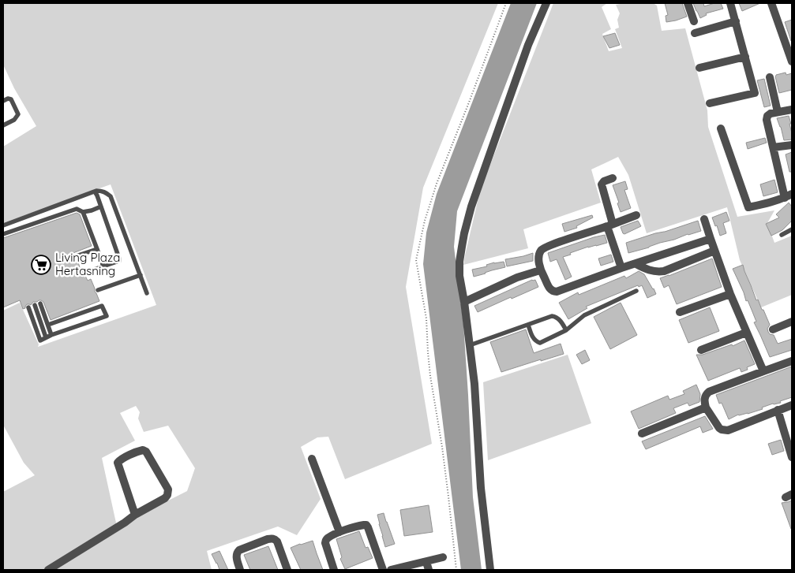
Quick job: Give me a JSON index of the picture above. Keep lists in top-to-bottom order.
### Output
{
  "places": {
    "supermarket": ["Living Plaza Hertasning"]
  }
}
